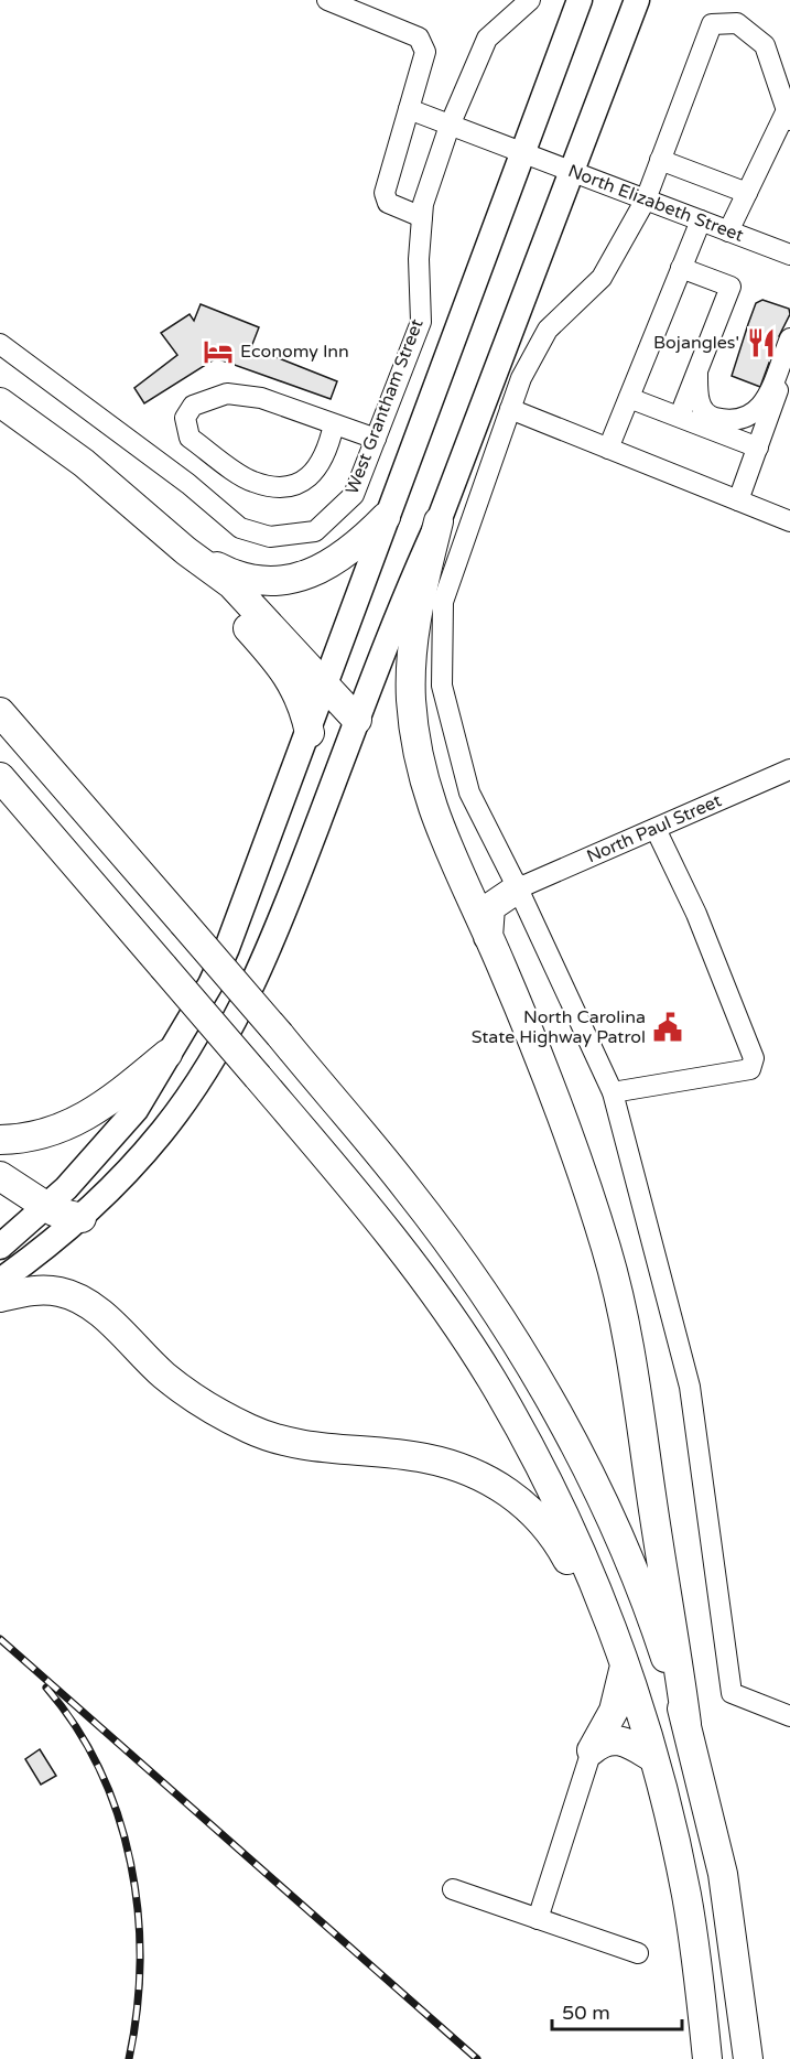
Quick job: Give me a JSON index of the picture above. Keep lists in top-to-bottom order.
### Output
{
  "streets": {
    "street": ["North Elizabeth Street", "West Grantham Street", "North Paul Street"]
  },
  "crossings": [
    ["North Elizabeth Street", "West Grantham Street"]
  ],
  "places": {
    "restaurant": ["Bojangles'"],
    "hotel": ["Economy Inn"],
    "public building": ["North Carolina State Highway Patrol"]
  },
  "scale_bar": "50 m"
}
